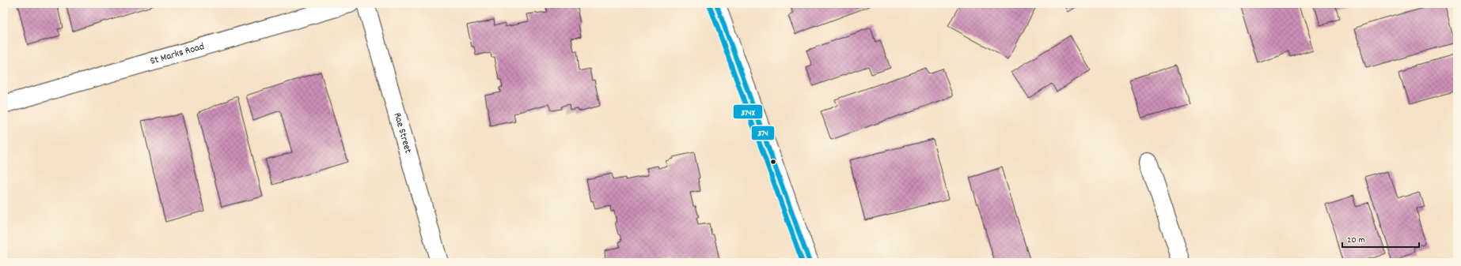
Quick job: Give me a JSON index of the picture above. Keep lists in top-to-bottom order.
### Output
{
  "streets": {
    "street": ["St Marks Road", "Rae Street"]
  },
  "lines": ["transit line 374", "transit line 374X"],
  "scale_bar": "20 m"
}
